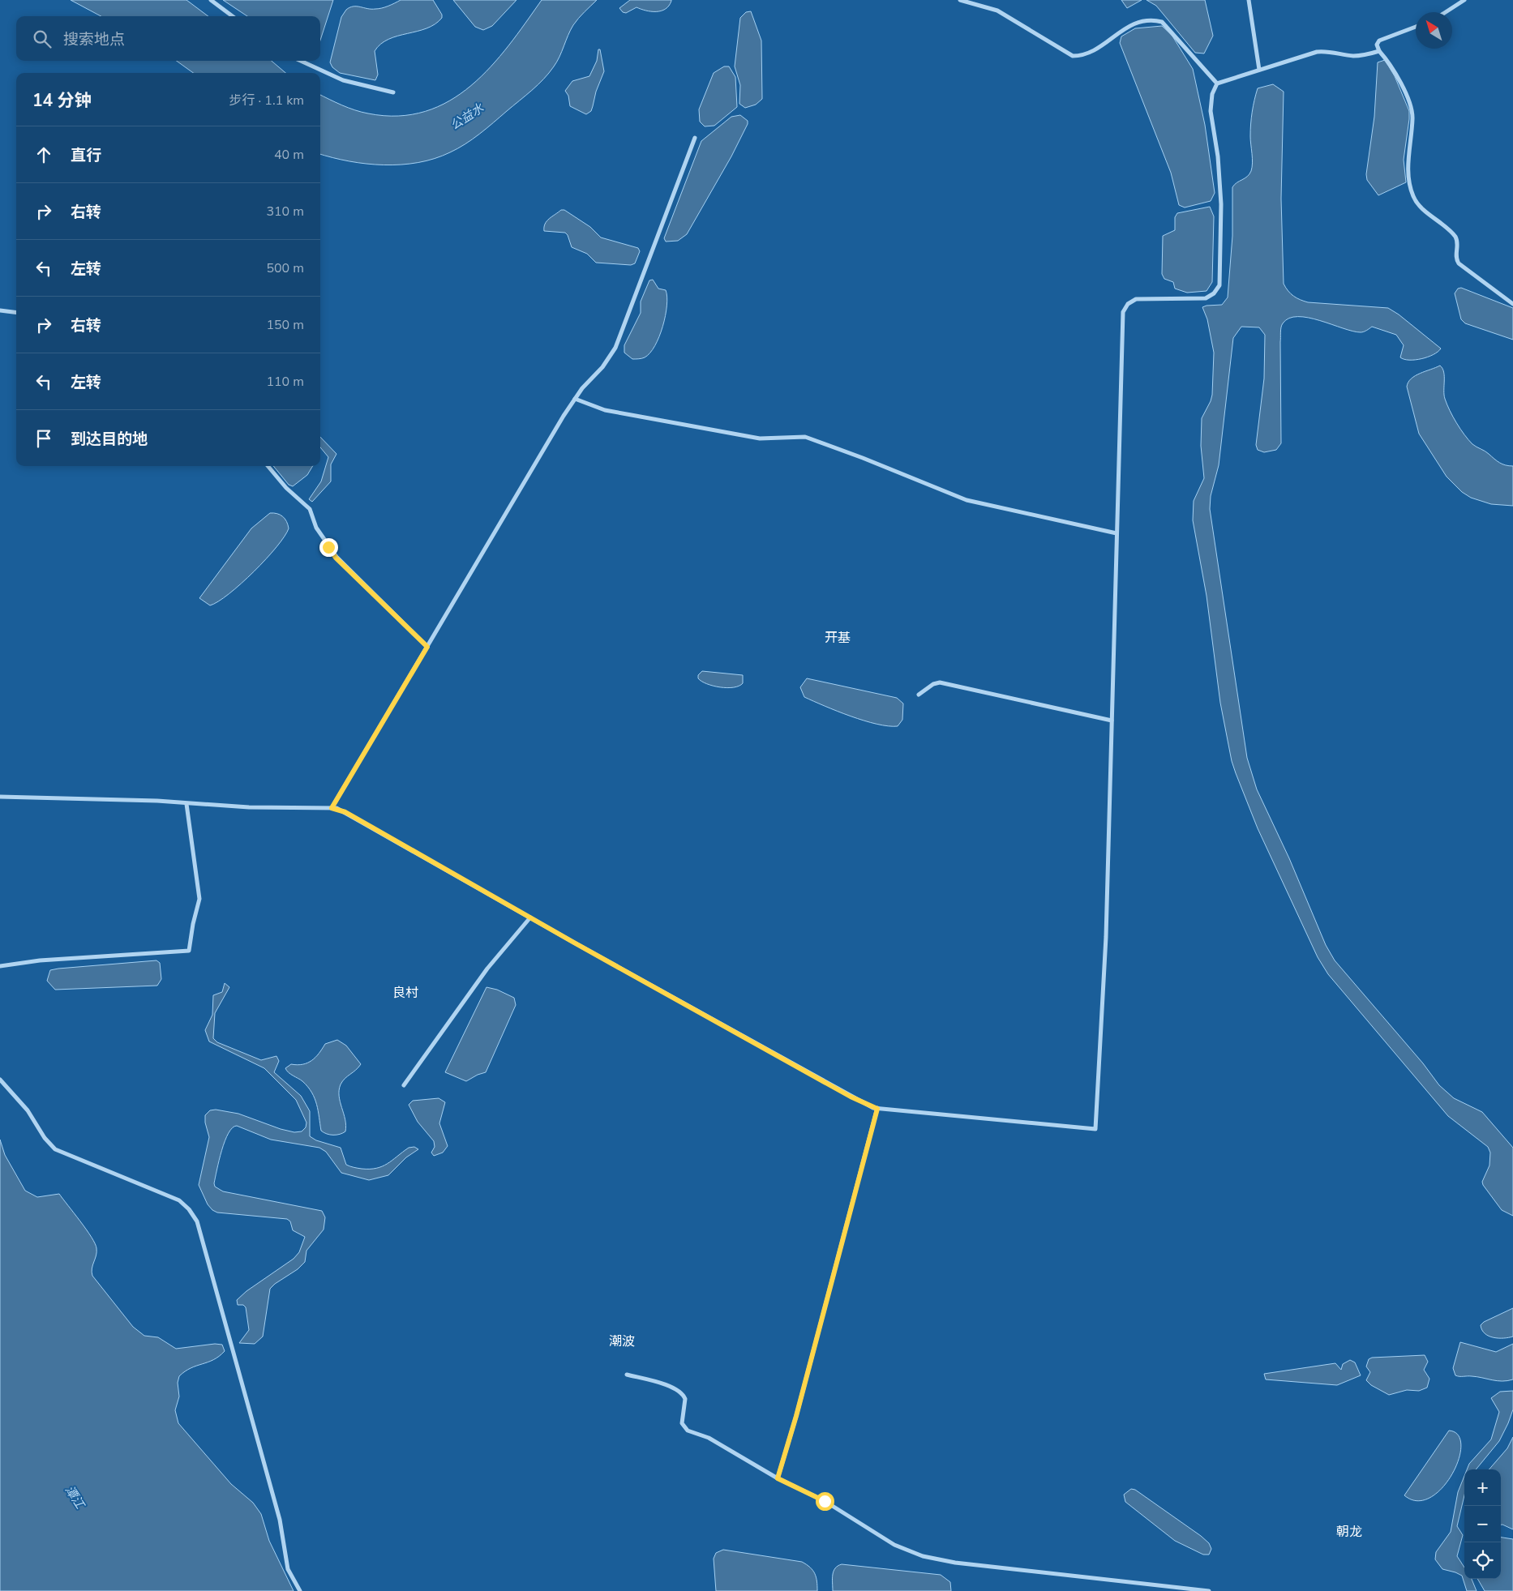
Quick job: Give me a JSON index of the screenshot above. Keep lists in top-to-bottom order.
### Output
{
  "districts": [
    "开基",
    "良村",
    "潮波",
    "朝龙"
  ],
  "water": ["公益水", "潭江"],
  "north": "top left",
  "page": {
    "search": "搜索地点",
    "heading": ["14 分钟", "步行 · 1.1 km"],
    "list": [
      ["直行", "40 m"],
      ["右转", "310 m"],
      ["左转", "500 m"],
      ["右转", "150 m"],
      ["左转", "110 m"],
      "到达目的地"
    ],
    "map_buttons": ["+", "−"]
  }
}
